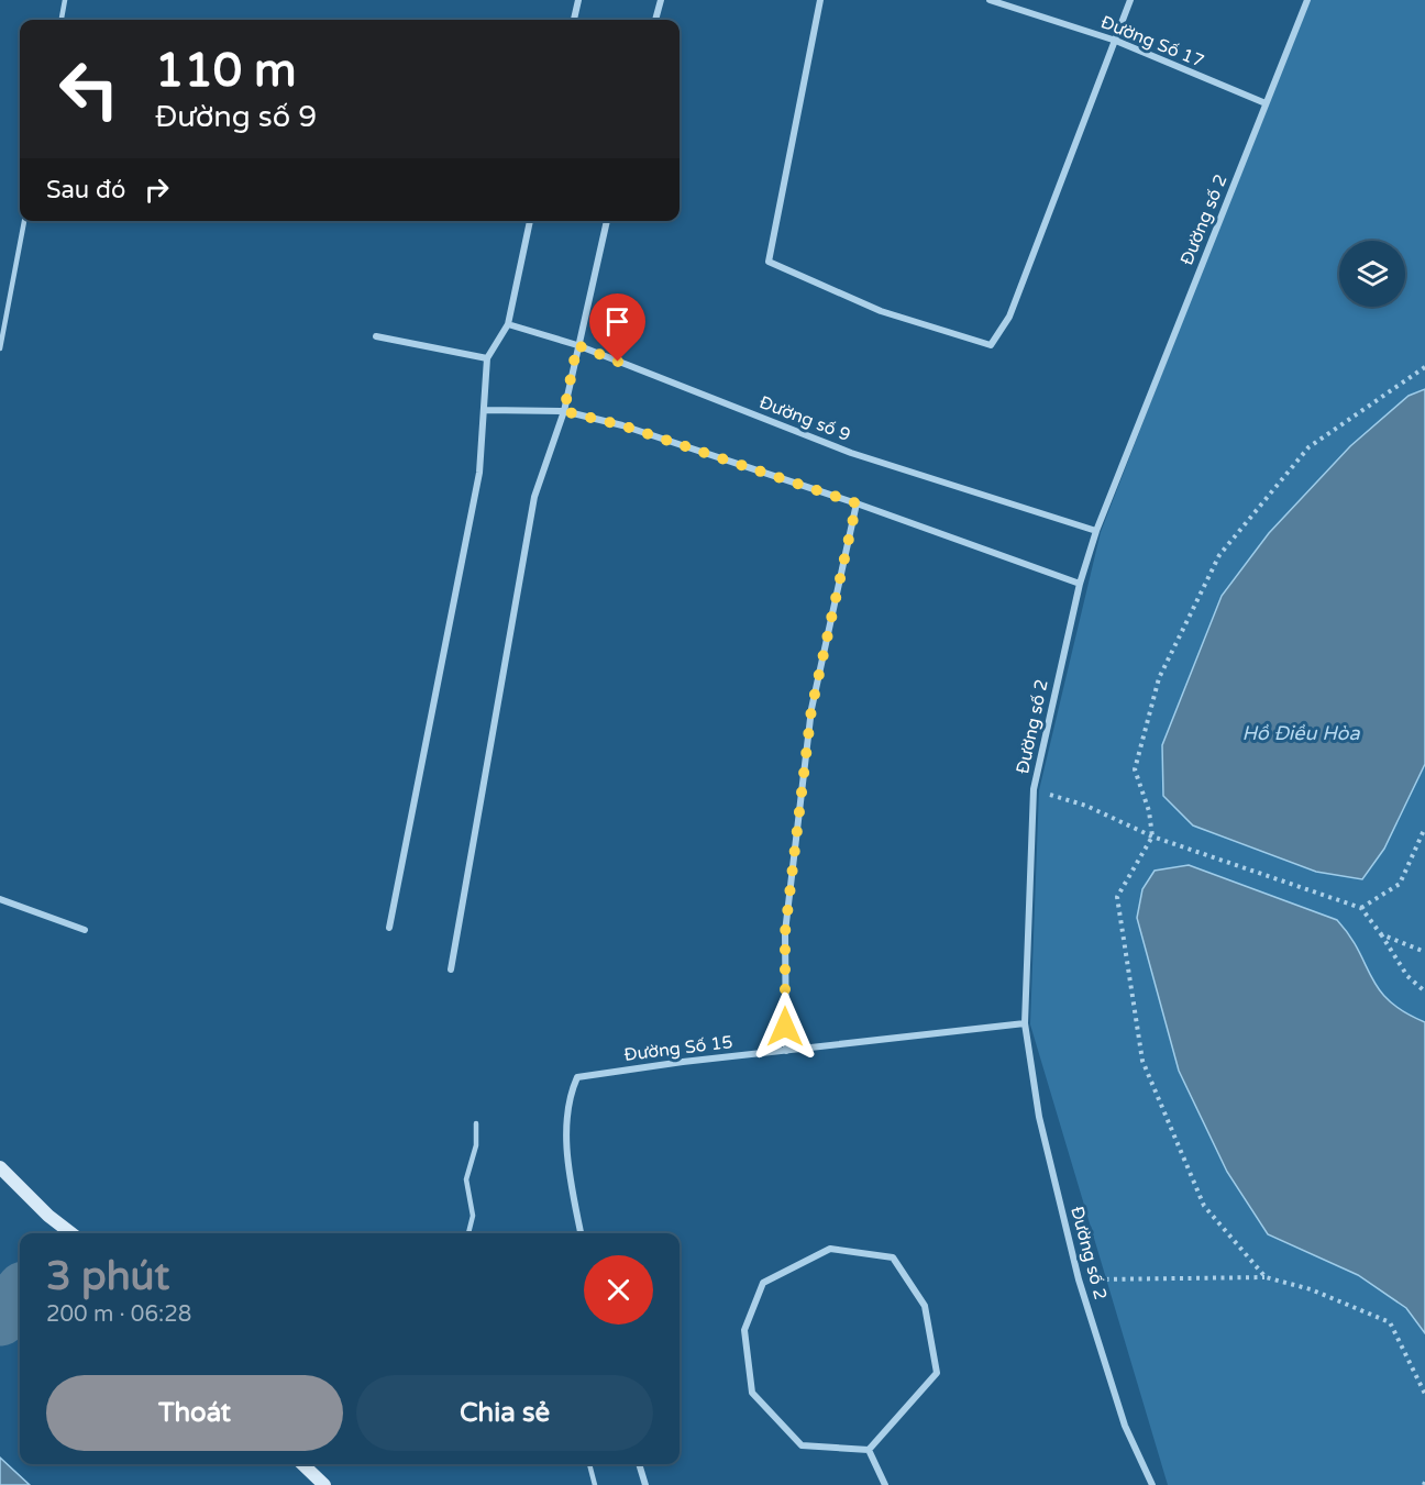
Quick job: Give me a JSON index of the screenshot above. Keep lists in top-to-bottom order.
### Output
{
  "streets": {
    "street": [
      "Đường Số 17",
      "Đường số 2",
      "Đường số 9",
      "Đường Số 15"
    ]
  },
  "crossings": [
    ["Đường Số 17", "Đường số 2"],
    ["Đường số 2", "Đường số 9"],
    ["Đường số 2", "Đường Số 15"]
  ],
  "water": ["Hồ Điều Hòa"],
  "page": {
    "turn": ["110 m", "Đường số 9"],
    "then": "Sau đó",
    "heading": ["3 phút", "200 m · 06:28"],
    "buttons": ["Thoát", "Chia sẻ"]
  }
}
